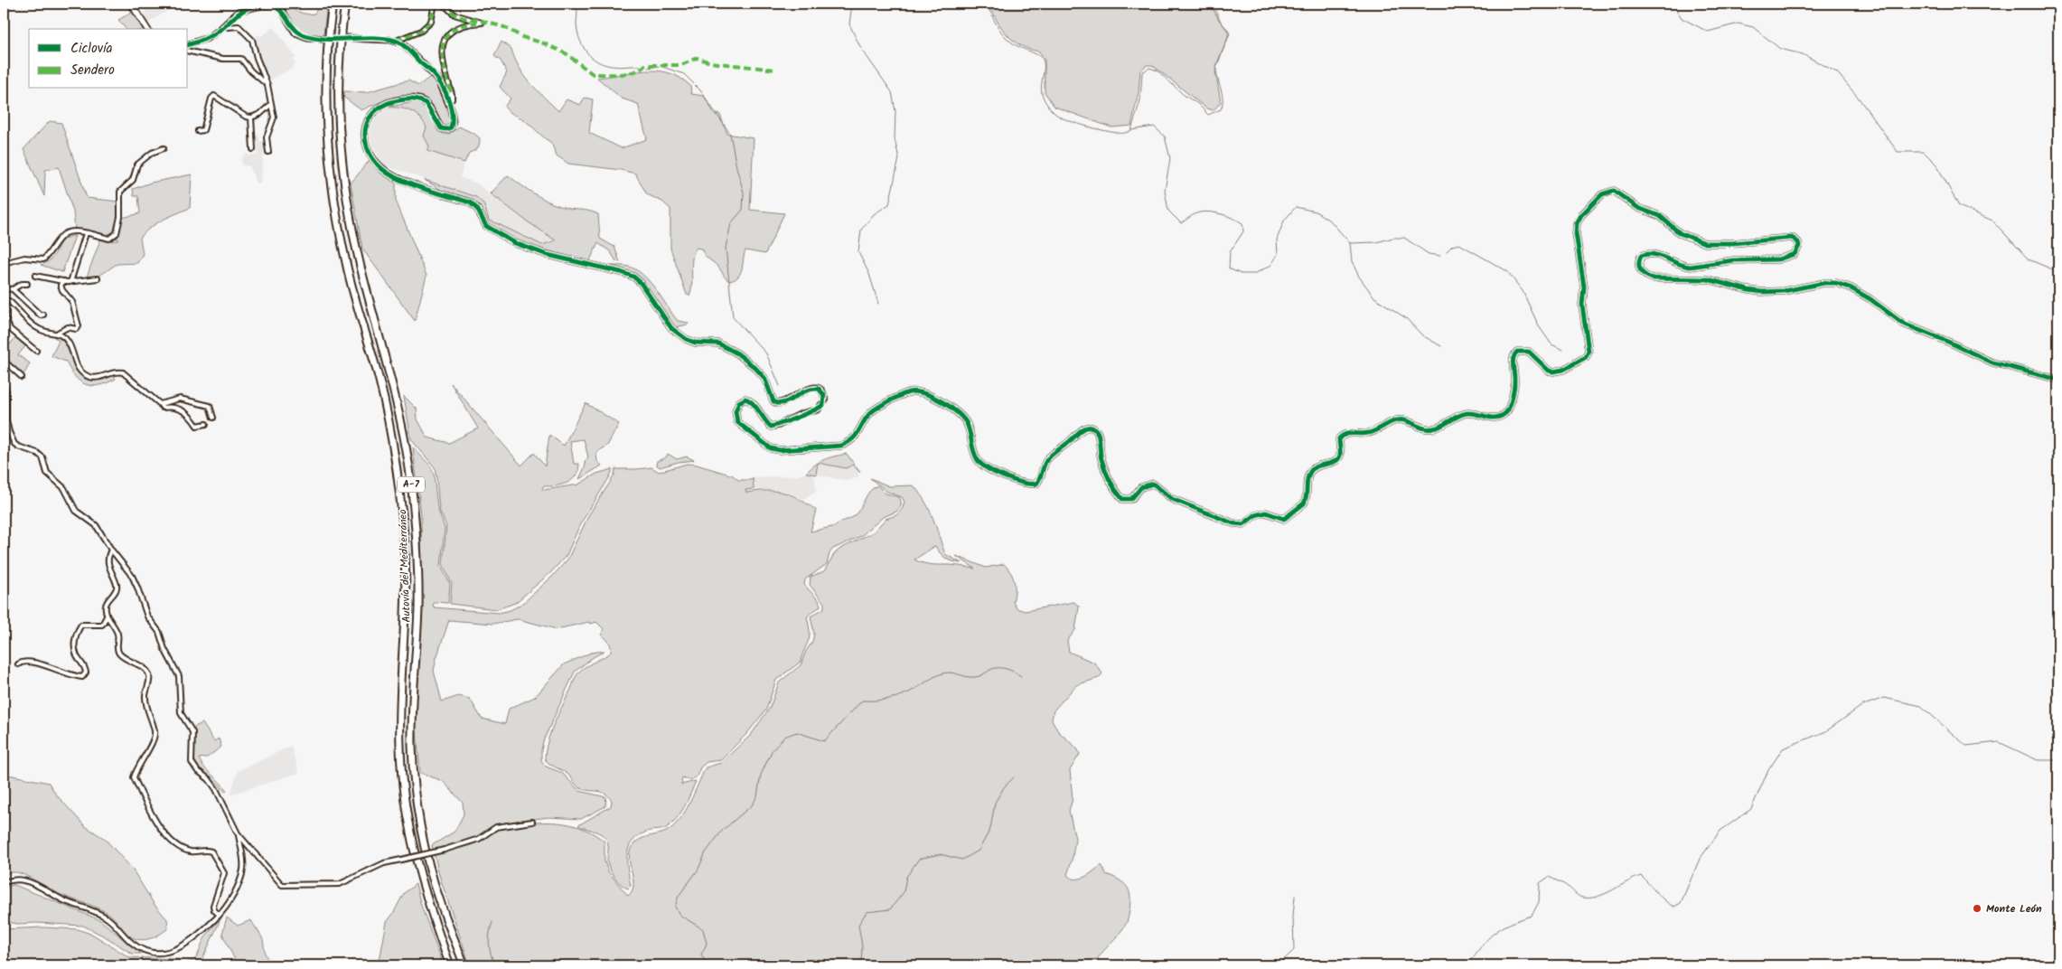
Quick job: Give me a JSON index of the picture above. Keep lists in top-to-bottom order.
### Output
{
  "streets": {
    "highway": ["A-7", "Autovía del Mediterráneo"]
  },
  "places": ["Monte León"],
  "legend": ["Ciclovía", "Sendero"]
}
